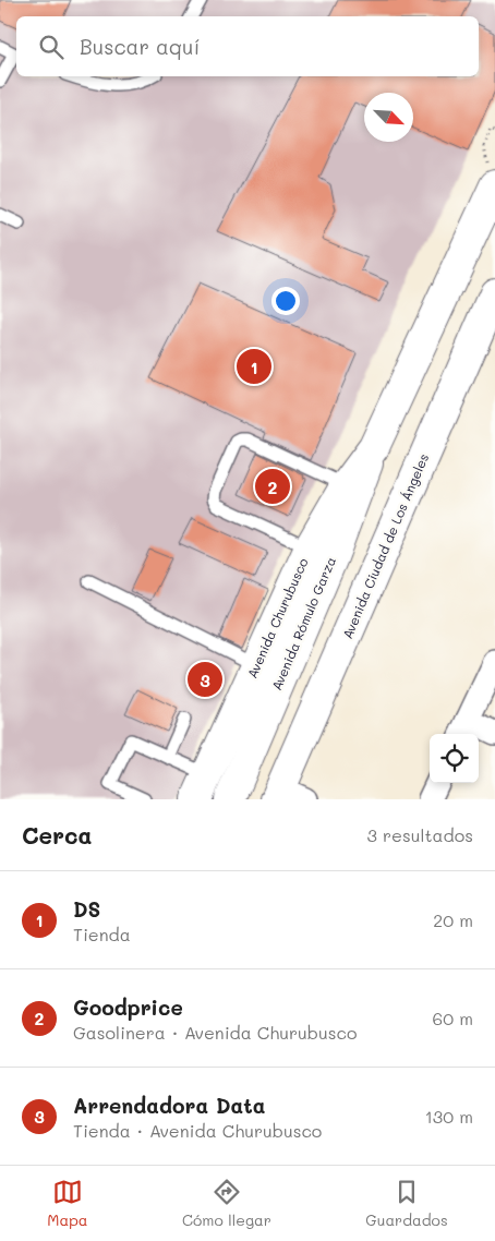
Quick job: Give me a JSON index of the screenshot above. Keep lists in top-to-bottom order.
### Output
{
  "streets": {
    "main road": ["Avenida Ciudad de Los Ángeles", "Avenida Churubusco", "Avenida Rómulo Garza"]
  },
  "crossings": [
    ["Avenida Churubusco", "Avenida Rómulo Garza"]
  ],
  "north": "bottom right",
  "page": {
    "search": "Buscar aquí",
    "pins": ["1", "2", "3"],
    "heading": ["Cerca", "3 resultados"],
    "list": [
      {
        "mark": "1",
        "name": "DS",
        "note": "Tienda",
        "value": "20 m"
      },
      {
        "mark": "2",
        "name": "Goodprice",
        "note": "Gasolinera · Avenida Churubusco",
        "value": "60 m"
      },
      {
        "mark": "3",
        "name": "Arrendadora Data",
        "note": "Tienda · Avenida Churubusco",
        "value": "130 m"
      }
    ],
    "nav": ["Mapa", "Cómo llegar", "Guardados"]
  }
}
